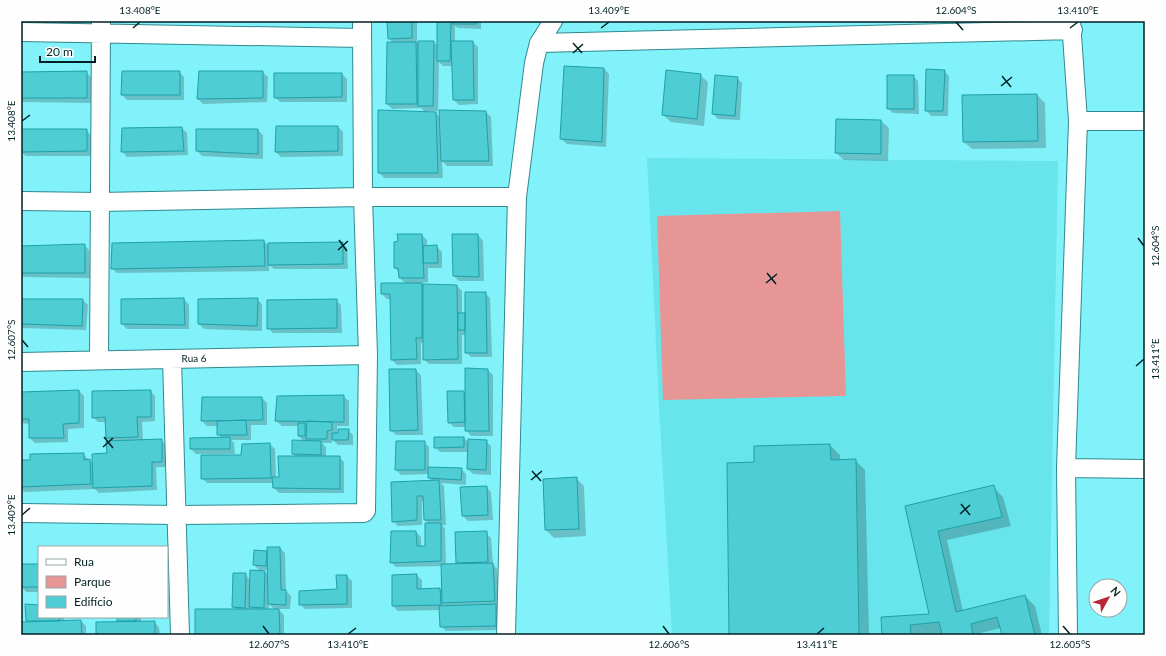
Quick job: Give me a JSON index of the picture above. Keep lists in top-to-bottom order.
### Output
{
  "streets": {
    "street": ["Rua 6"]
  },
  "legend": ["Rua", "Parque", "Edifício"],
  "scale_bar": "20 m",
  "north": "top right",
  "coordinates": [
    "13.408°E",
    "13.409°E",
    "12.604°S",
    "13.410°E",
    "12.607°S",
    "13.411°E",
    "12.606°S",
    "12.605°S"
  ]
}
